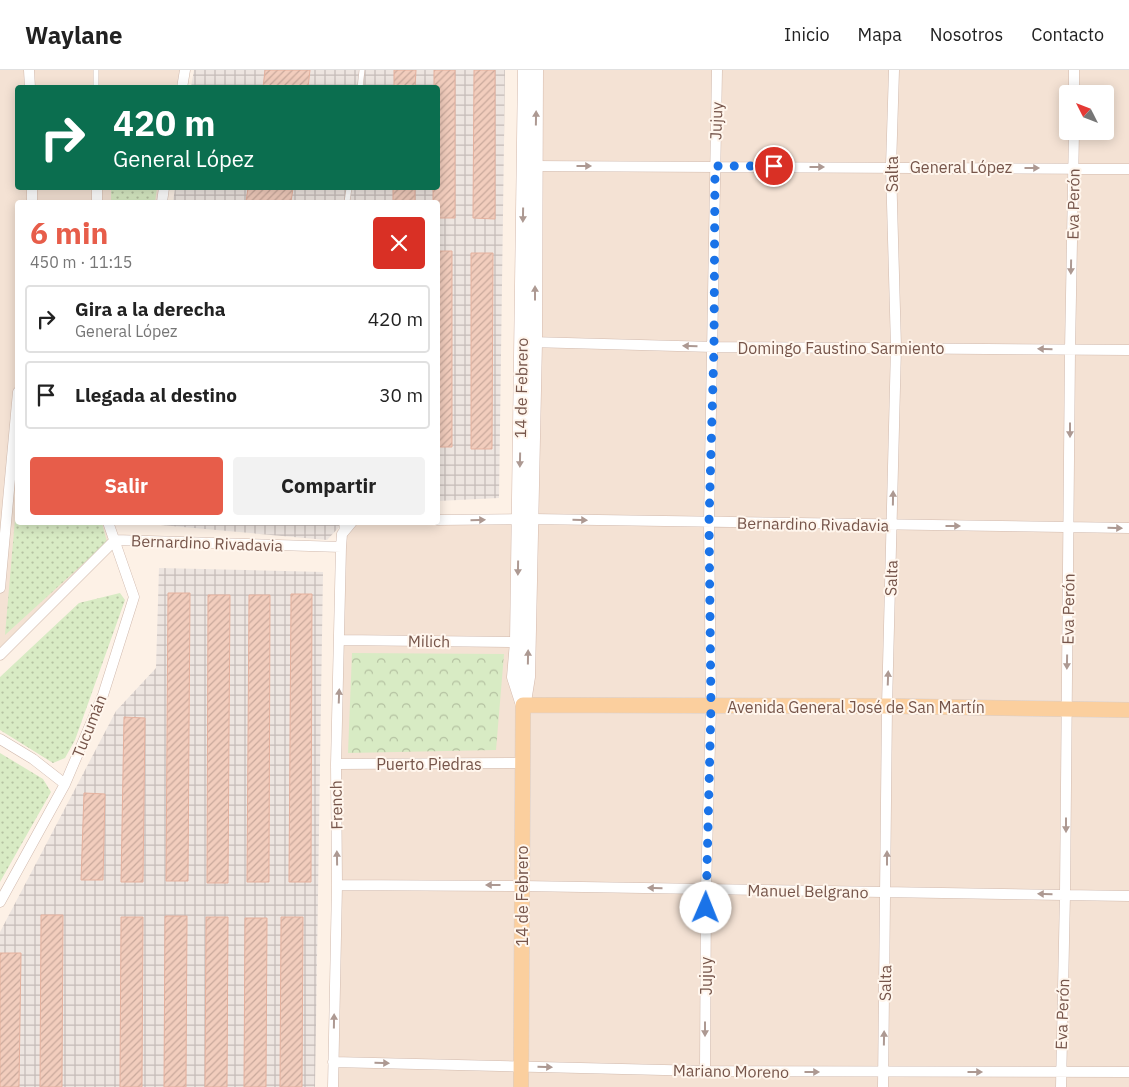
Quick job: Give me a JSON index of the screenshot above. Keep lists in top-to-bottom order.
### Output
{
  "streets": {
    "main road": ["14 de Febrero", "Avenida General José de San Martín"],
    "street": [
      "Jujuy",
      "General López",
      "Salta",
      "Eva Perón",
      "Domingo Faustino Sarmiento",
      "Bernardino Rivadavia",
      "Milich",
      "Tucumán",
      "Puerto Piedras",
      "French",
      "Manuel Belgrano",
      "Mariano Moreno"
    ]
  },
  "crossings": [
    ["Jujuy", "General López"],
    ["Jujuy", "Domingo Faustino Sarmiento"],
    ["Jujuy", "Bernardino Rivadavia"],
    ["Jujuy", "Avenida General José de San Martín"],
    ["Jujuy", "Manuel Belgrano"],
    ["Jujuy", "Mariano Moreno"],
    ["General López", "Salta"],
    ["General López", "Eva Perón"],
    ["General López", "14 de Febrero"],
    ["Salta", "Domingo Faustino Sarmiento"],
    ["Salta", "Bernardino Rivadavia"],
    ["Salta", "Avenida General José de San Martín"],
    ["Salta", "Manuel Belgrano"],
    ["Salta", "Mariano Moreno"],
    ["Eva Perón", "Domingo Faustino Sarmiento"],
    ["Eva Perón", "Bernardino Rivadavia"],
    ["Eva Perón", "Avenida General José de San Martín"],
    ["Eva Perón", "Manuel Belgrano"],
    ["Eva Perón", "Mariano Moreno"],
    ["Domingo Faustino Sarmiento", "14 de Febrero"],
    ["14 de Febrero", "Bernardino Rivadavia"],
    ["14 de Febrero", "Milich"],
    ["14 de Febrero", "Avenida General José de San Martín"],
    ["14 de Febrero", "Puerto Piedras"],
    ["14 de Febrero", "Manuel Belgrano"],
    ["14 de Febrero", "Mariano Moreno"],
    ["Bernardino Rivadavia", "Tucumán"],
    ["Bernardino Rivadavia", "French"],
    ["Milich", "French"],
    ["Puerto Piedras", "French"],
    ["French", "Manuel Belgrano"],
    ["French", "Mariano Moreno"]
  ],
  "one_way": [
    "General López",
    "Salta",
    "Eva Perón",
    "Domingo Faustino Sarmiento",
    "Bernardino Rivadavia",
    "French",
    "Manuel Belgrano",
    "Mariano Moreno"
  ],
  "north": "top left",
  "page": {
    "header": "Waylane",
    "nav": [
      "Inicio",
      "Mapa",
      "Nosotros",
      "Contacto"
    ],
    "turn": ["420 m", "General López"],
    "heading": ["6 min", "450 m · 11:15"],
    "list": [
      {
        "name": "Gira a la derecha",
        "note": "General López",
        "value": "420 m"
      },
      {
        "name": "Llegada al destino",
        "value": "30 m"
      }
    ],
    "buttons": ["Salir", "Compartir"]
  }
}
